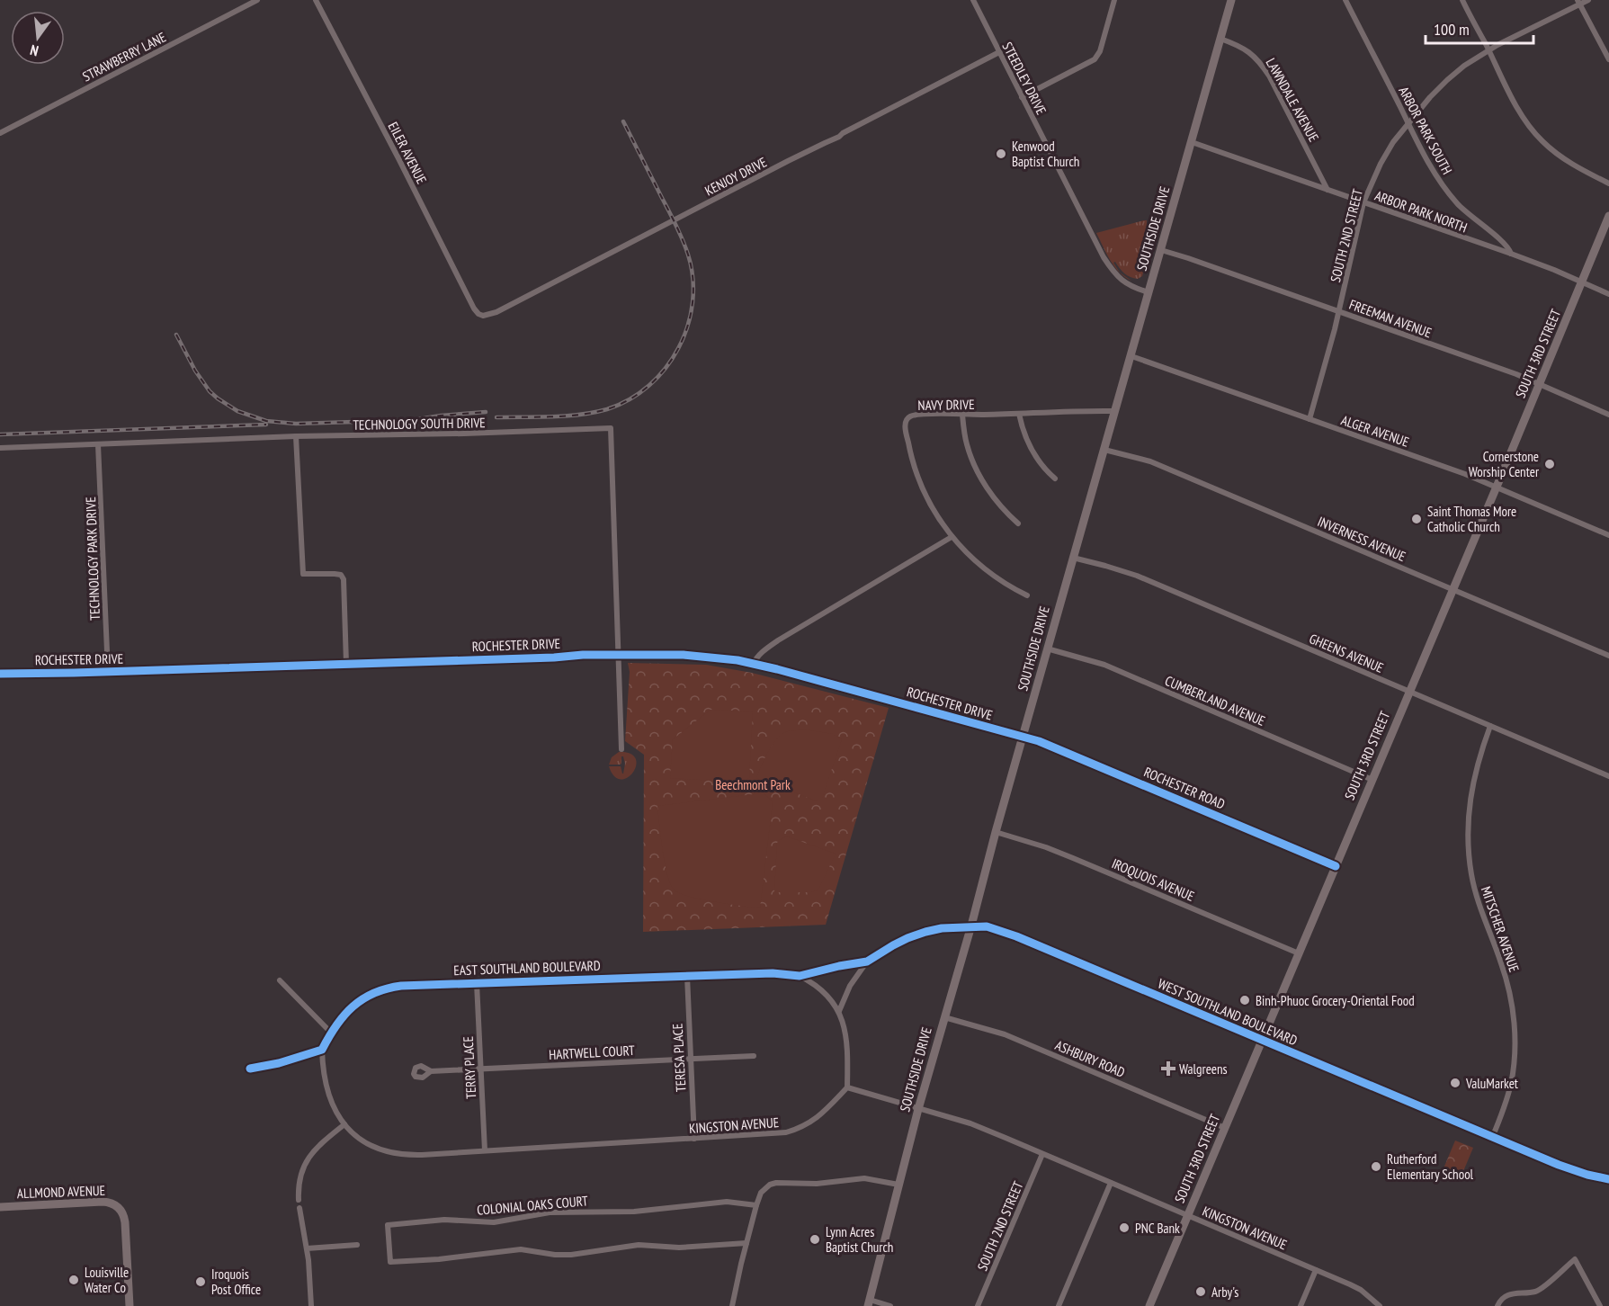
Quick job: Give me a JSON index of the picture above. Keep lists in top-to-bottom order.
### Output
{
  "streets": {
    "street": [
      "STRAWBERRY LANE",
      "STEEDLEY DRIVE",
      "LAWNDALE AVENUE",
      "ARBOR PARK SOUTH",
      "EILER AVENUE",
      "KENJOY DRIVE",
      "ARBOR PARK NORTH",
      "SOUTHSIDE DRIVE",
      "SOUTH 2ND STREET",
      "FREEMAN AVENUE",
      "SOUTH 3RD STREET",
      "NAVY DRIVE",
      "TECHNOLOGY SOUTH DRIVE",
      "ALGER AVENUE",
      "INVERNESS AVENUE",
      "TECHNOLOGY PARK DRIVE",
      "ROCHESTER DRIVE",
      "GHEENS AVENUE",
      "CUMBERLAND AVENUE",
      "ROCHESTER ROAD",
      "IROQUOIS AVENUE",
      "MITSCHER AVENUE",
      "EAST SOUTHLAND BOULEVARD",
      "WEST SOUTHLAND BOULEVARD",
      "HARTWELL COURT",
      "TERESA PLACE",
      "ASHBURY ROAD",
      "TERRY PLACE",
      "KINGSTON AVENUE",
      "ALLMOND AVENUE",
      "COLONIAL OAKS COURT"
    ]
  },
  "crossings": [
    ["STEEDLEY DRIVE", "KENJOY DRIVE"],
    ["STEEDLEY DRIVE", "SOUTHSIDE DRIVE"],
    ["LAWNDALE AVENUE", "ARBOR PARK NORTH"],
    ["LAWNDALE AVENUE", "SOUTHSIDE DRIVE"],
    ["ARBOR PARK SOUTH", "ARBOR PARK NORTH"],
    ["ARBOR PARK SOUTH", "SOUTH 2ND STREET"],
    ["EILER AVENUE", "KENJOY DRIVE"],
    ["ARBOR PARK NORTH", "SOUTHSIDE DRIVE"],
    ["ARBOR PARK NORTH", "SOUTH 2ND STREET"],
    ["ARBOR PARK NORTH", "SOUTH 3RD STREET"],
    ["SOUTHSIDE DRIVE", "FREEMAN AVENUE"],
    ["SOUTHSIDE DRIVE", "NAVY DRIVE"],
    ["SOUTHSIDE DRIVE", "ALGER AVENUE"],
    ["SOUTHSIDE DRIVE", "INVERNESS AVENUE"],
    ["SOUTHSIDE DRIVE", "ROCHESTER DRIVE"],
    ["SOUTHSIDE DRIVE", "GHEENS AVENUE"],
    ["SOUTHSIDE DRIVE", "CUMBERLAND AVENUE"],
    ["SOUTHSIDE DRIVE", "ROCHESTER ROAD"],
    ["SOUTHSIDE DRIVE", "IROQUOIS AVENUE"],
    ["SOUTHSIDE DRIVE", "WEST SOUTHLAND BOULEVARD"],
    ["SOUTHSIDE DRIVE", "ASHBURY ROAD"],
    ["SOUTHSIDE DRIVE", "KINGSTON AVENUE"],
    ["SOUTH 2ND STREET", "FREEMAN AVENUE"],
    ["SOUTH 2ND STREET", "ALGER AVENUE"],
    ["SOUTH 2ND STREET", "KINGSTON AVENUE"],
    ["FREEMAN AVENUE", "SOUTH 3RD STREET"],
    ["SOUTH 3RD STREET", "ALGER AVENUE"],
    ["SOUTH 3RD STREET", "INVERNESS AVENUE"],
    ["SOUTH 3RD STREET", "GHEENS AVENUE"],
    ["SOUTH 3RD STREET", "CUMBERLAND AVENUE"],
    ["SOUTH 3RD STREET", "ROCHESTER ROAD"],
    ["SOUTH 3RD STREET", "IROQUOIS AVENUE"],
    ["SOUTH 3RD STREET", "WEST SOUTHLAND BOULEVARD"],
    ["SOUTH 3RD STREET", "ASHBURY ROAD"],
    ["SOUTH 3RD STREET", "KINGSTON AVENUE"],
    ["TECHNOLOGY SOUTH DRIVE", "TECHNOLOGY PARK DRIVE"],
    ["TECHNOLOGY SOUTH DRIVE", "ROCHESTER DRIVE"],
    ["TECHNOLOGY PARK DRIVE", "ROCHESTER DRIVE"],
    ["ROCHESTER DRIVE", "ROCHESTER ROAD"],
    ["GHEENS AVENUE", "MITSCHER AVENUE"],
    ["MITSCHER AVENUE", "WEST SOUTHLAND BOULEVARD"],
    ["EAST SOUTHLAND BOULEVARD", "WEST SOUTHLAND BOULEVARD"],
    ["EAST SOUTHLAND BOULEVARD", "HARTWELL COURT"],
    ["EAST SOUTHLAND BOULEVARD", "TERESA PLACE"],
    ["EAST SOUTHLAND BOULEVARD", "TERRY PLACE"],
    ["EAST SOUTHLAND BOULEVARD", "KINGSTON AVENUE"],
    ["HARTWELL COURT", "TERESA PLACE"],
    ["HARTWELL COURT", "TERRY PLACE"],
    ["HARTWELL COURT", "KINGSTON AVENUE"],
    ["TERESA PLACE", "KINGSTON AVENUE"],
    ["TERRY PLACE", "KINGSTON AVENUE"]
  ],
  "parks": ["Beechmont Park"],
  "places": {
    "other": [
      "Kenwood Baptist Church",
      "Cornerstone Worship Center",
      "Saint Thomas More Catholic Church",
      "Binh-Phuoc Grocery-Oriental Food",
      "ValuMarket",
      "Rutherford Elementary School",
      "PNC Bank",
      "Lynn Acres Baptist Church",
      "Louisville Water Co",
      "Iroquois Post Office",
      "Arby's"
    ],
    "health": ["Walgreens"]
  },
  "scale_bar": "100 m",
  "north": "bottom"
}
